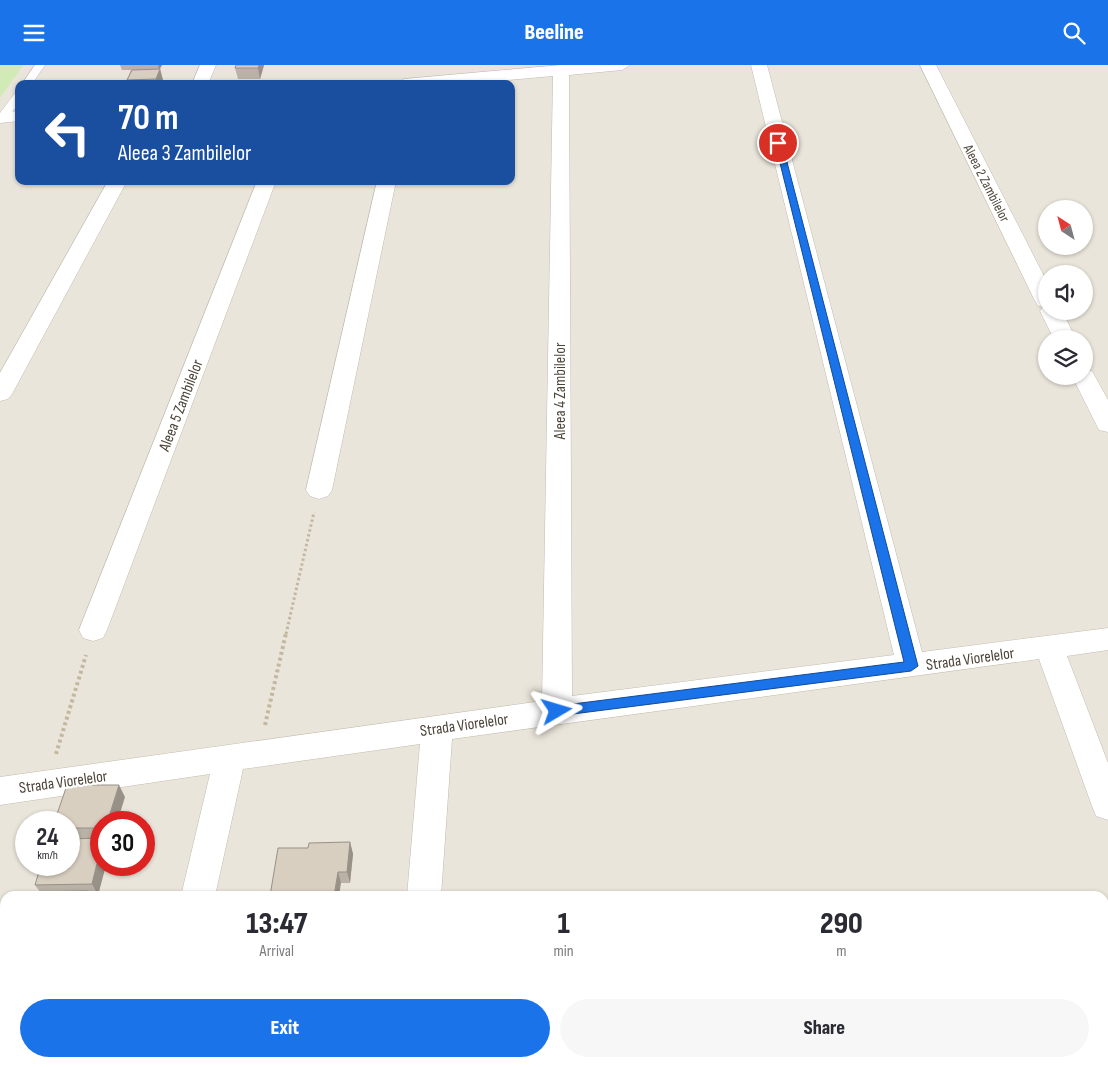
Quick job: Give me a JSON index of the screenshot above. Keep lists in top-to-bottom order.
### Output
{
  "streets": {
    "street": [
      "Aleea 2 Zambilelor",
      "Aleea 4 Zambilelor",
      "Aleea 5 Zambilelor",
      "Strada Viorelelor"
    ]
  },
  "crossings": [
    ["Aleea 4 Zambilelor", "Strada Viorelelor"]
  ],
  "north": "top left",
  "page": {
    "header": "Beeline",
    "turn": ["70 m", "Aleea 3 Zambilelor"],
    "speed": "24 km/h",
    "limit": "30",
    "eta": [
      "13:47",
      "Arrival",
      "1",
      "min",
      "290",
      "m"
    ],
    "buttons": ["Exit", "Share"]
  }
}
